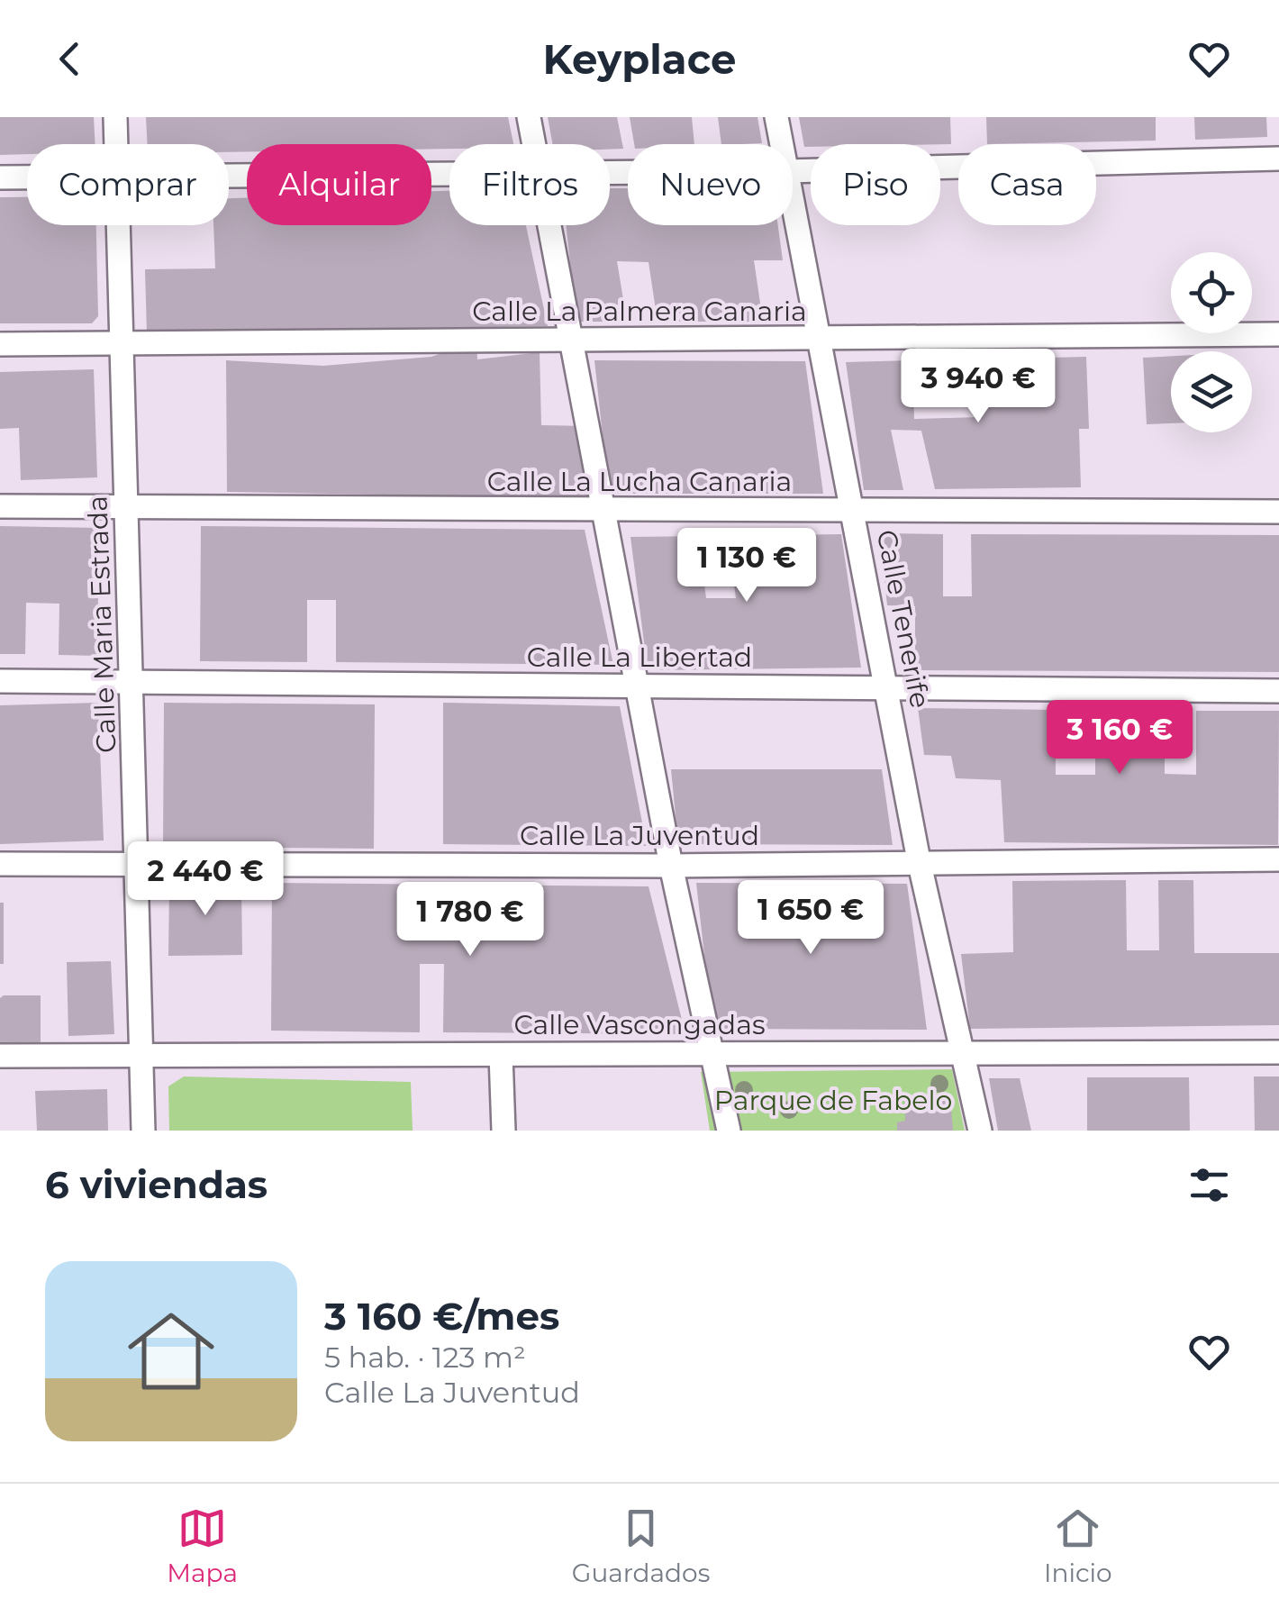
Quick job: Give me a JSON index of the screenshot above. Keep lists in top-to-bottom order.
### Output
{
  "streets": {
    "street": [
      "Calle La Palmera Canaria",
      "Calle La Lucha Canaria",
      "Calle Tenerife",
      "Calle Maria Estrada",
      "Calle La Libertad",
      "Calle La Juventud",
      "Calle Vascongadas"
    ]
  },
  "crossings": [
    ["Calle La Palmera Canaria", "Calle Tenerife"],
    ["Calle La Palmera Canaria", "Calle Maria Estrada"],
    ["Calle La Lucha Canaria", "Calle Tenerife"],
    ["Calle La Lucha Canaria", "Calle Maria Estrada"],
    ["Calle Tenerife", "Calle La Libertad"],
    ["Calle Tenerife", "Calle La Juventud"],
    ["Calle Tenerife", "Calle Vascongadas"],
    ["Calle Maria Estrada", "Calle La Libertad"],
    ["Calle Maria Estrada", "Calle La Juventud"],
    ["Calle Maria Estrada", "Calle Vascongadas"]
  ],
  "parks": ["Parque de Fabelo"],
  "page": {
    "header": "Keyplace",
    "chip": [
      "Comprar",
      "Alquilar",
      "Filtros",
      "Nuevo",
      "Piso",
      "Casa"
    ],
    "price": [
      "3 940 €",
      "1 130 €",
      "3 160 €",
      "2 440 €",
      "1 650 €",
      "1 780 €"
    ],
    "heading": "6 viviendas",
    "list": [
      {
        "name": "3 160 €/mes",
        "note": "5 hab. · 123 m² · Calle La Juventud"
      }
    ],
    "tabs": ["Mapa", "Guardados", "Inicio"]
  }
}
